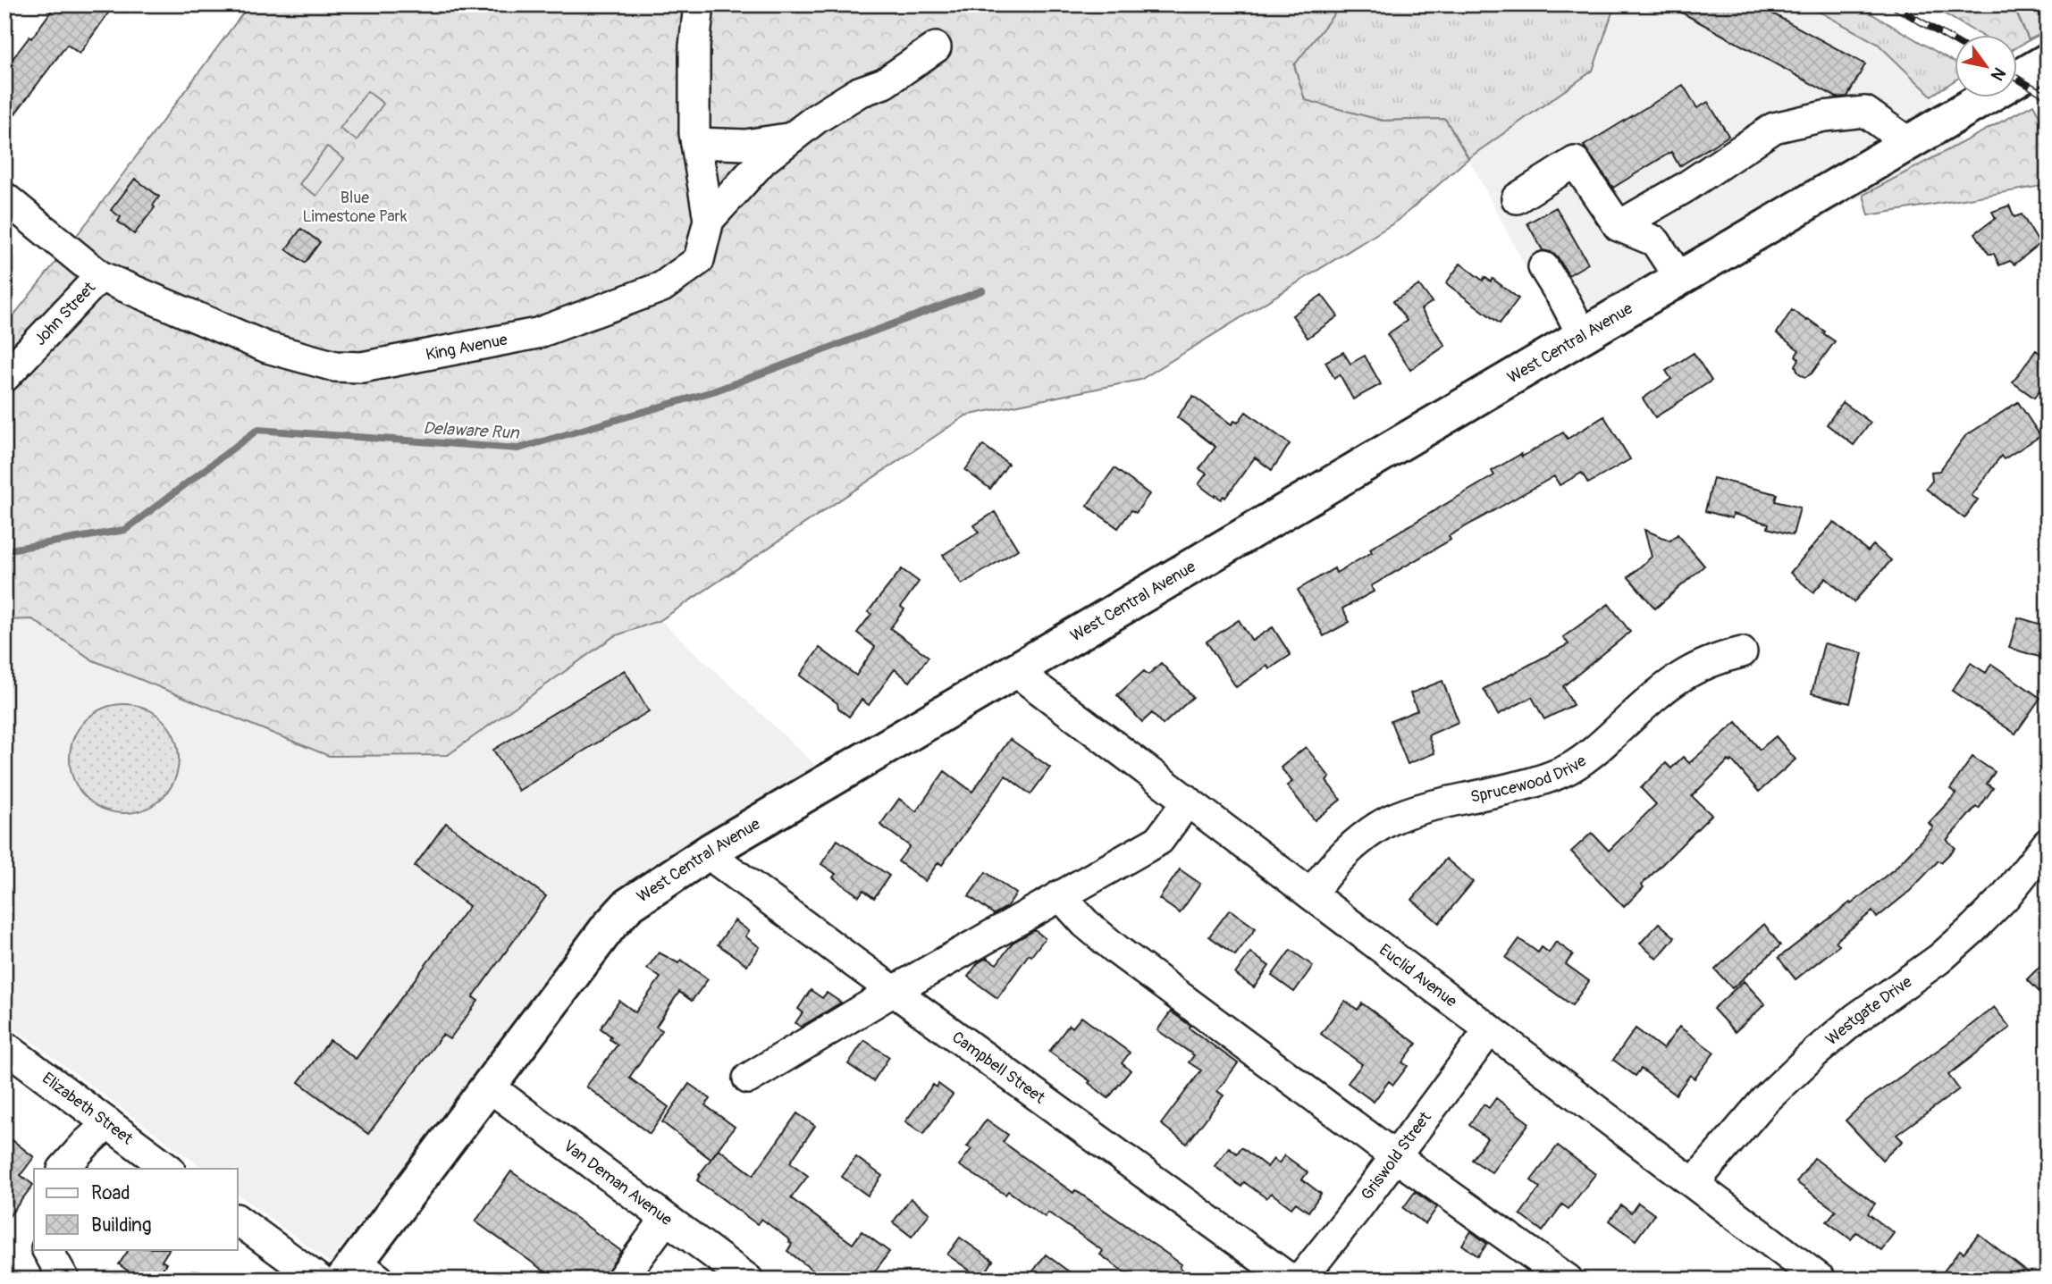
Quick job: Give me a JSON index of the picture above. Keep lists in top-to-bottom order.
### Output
{
  "streets": {
    "main road": ["West Central Avenue"],
    "street": [
      "John Street",
      "King Avenue",
      "Sprucewood Drive",
      "Euclid Avenue",
      "Westgate Drive",
      "Campbell Street",
      "Elizabeth Street",
      "Griswold Street",
      "Van Deman Avenue"
    ]
  },
  "crossings": [
    ["John Street", "King Avenue"],
    ["West Central Avenue", "Euclid Avenue"],
    ["West Central Avenue", "Campbell Street"],
    ["West Central Avenue", "Van Deman Avenue"],
    ["Sprucewood Drive", "Euclid Avenue"],
    ["Euclid Avenue", "Westgate Drive"],
    ["Euclid Avenue", "Griswold Street"]
  ],
  "water": ["Delaware Run"],
  "parks": ["Blue Limestone Park"],
  "legend": ["Road", "Building"],
  "north": "bottom right"
}
